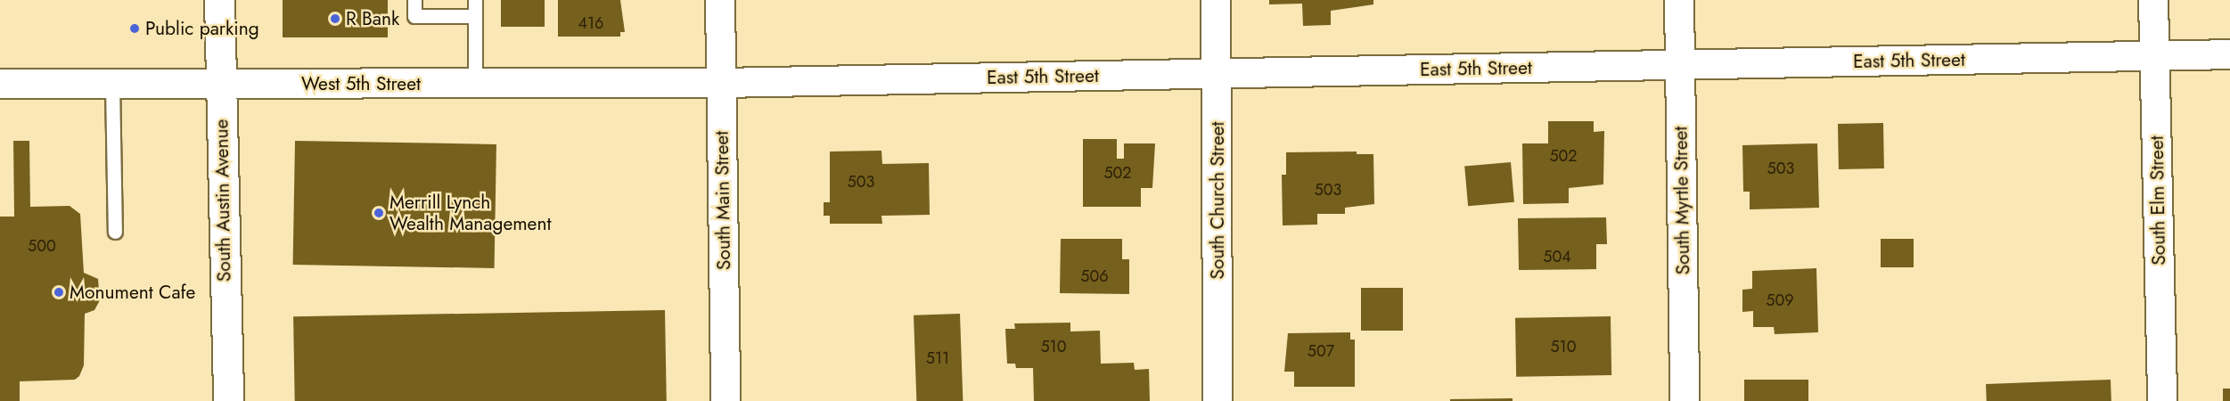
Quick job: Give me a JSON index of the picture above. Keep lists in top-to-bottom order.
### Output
{
  "streets": {
    "main road": ["South Austin Avenue"],
    "street": [
      "East 5th Street",
      "West 5th Street",
      "South Main Street",
      "South Church Street",
      "South Myrtle Street",
      "South Elm Street"
    ]
  },
  "crossings": [
    ["East 5th Street", "West 5th Street"],
    ["East 5th Street", "South Main Street"],
    ["East 5th Street", "South Church Street"],
    ["East 5th Street", "South Myrtle Street"],
    ["East 5th Street", "South Elm Street"],
    ["West 5th Street", "South Austin Avenue"],
    ["West 5th Street", "South Main Street"]
  ],
  "places": [
    "R Bank",
    "Public parking",
    "Merrill Lynch Wealth Management",
    "Monument Cafe"
  ],
  "house_numbers": [
    "416",
    "502",
    "503",
    "502",
    "503",
    "503",
    "500",
    "504",
    "506",
    "509",
    "510",
    "510",
    "507",
    "511"
  ]
}
